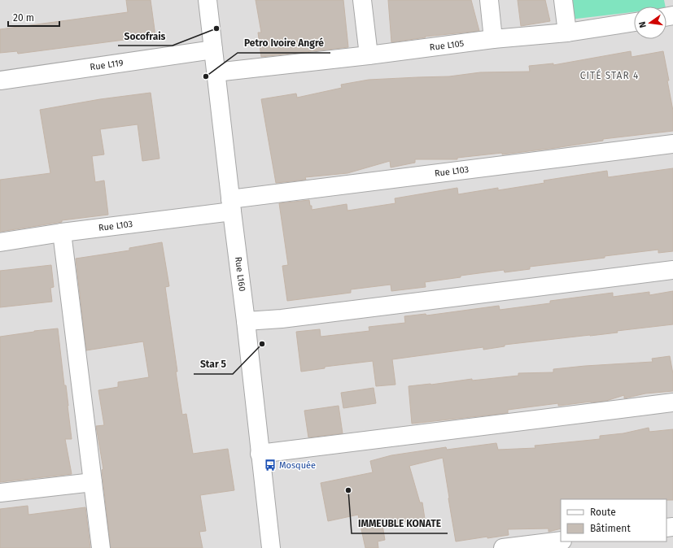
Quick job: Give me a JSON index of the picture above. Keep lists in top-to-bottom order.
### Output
{
  "streets": {
    "street": [
      "Rue L105",
      "Rue L119",
      "Rue L103",
      "Rue L160"
    ]
  },
  "crossings": [
    ["Rue L105", "Rue L160"],
    ["Rue L119", "Rue L160"],
    ["Rue L103", "Rue L160"]
  ],
  "districts": ["CITÉ STAR 4"],
  "places": {
    "other": [
      "Socofrais",
      "Petro Ivoire Angré",
      "Star 5",
      "IMMEUBLE KONATE"
    ],
    "bus stop": ["Mosquée"]
  },
  "legend": ["Route", "Bâtiment"],
  "scale_bar": "20 m",
  "north": "left"
}
